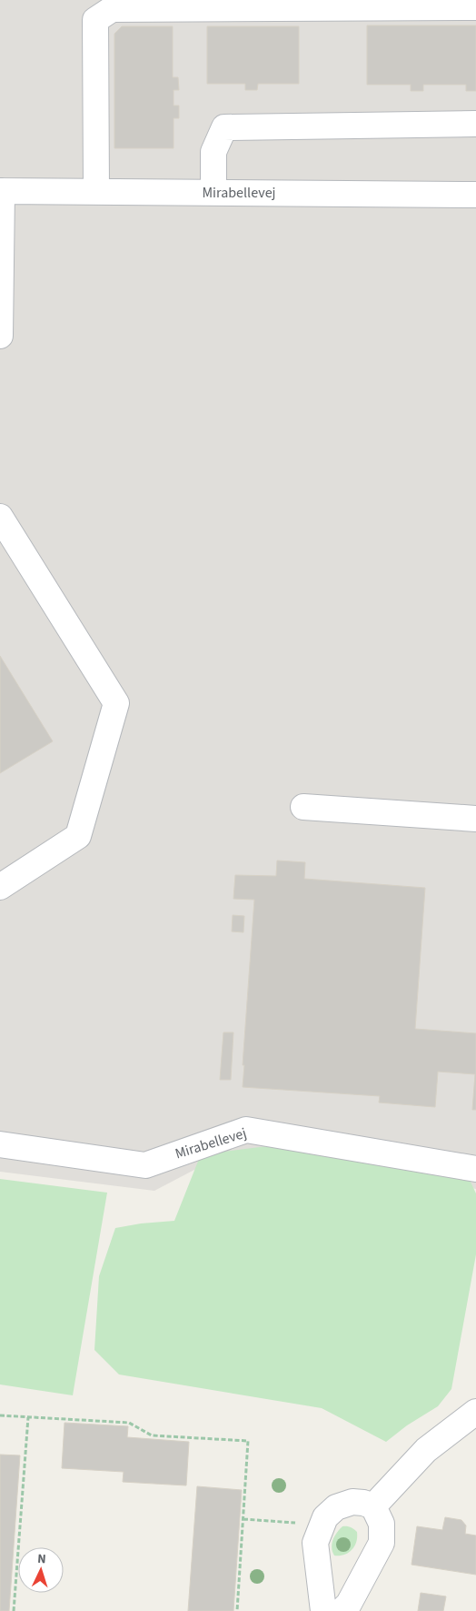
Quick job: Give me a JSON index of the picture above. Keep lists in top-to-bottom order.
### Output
{
  "streets": {
    "street": ["Mirabellevej"]
  },
  "north": "top"
}
